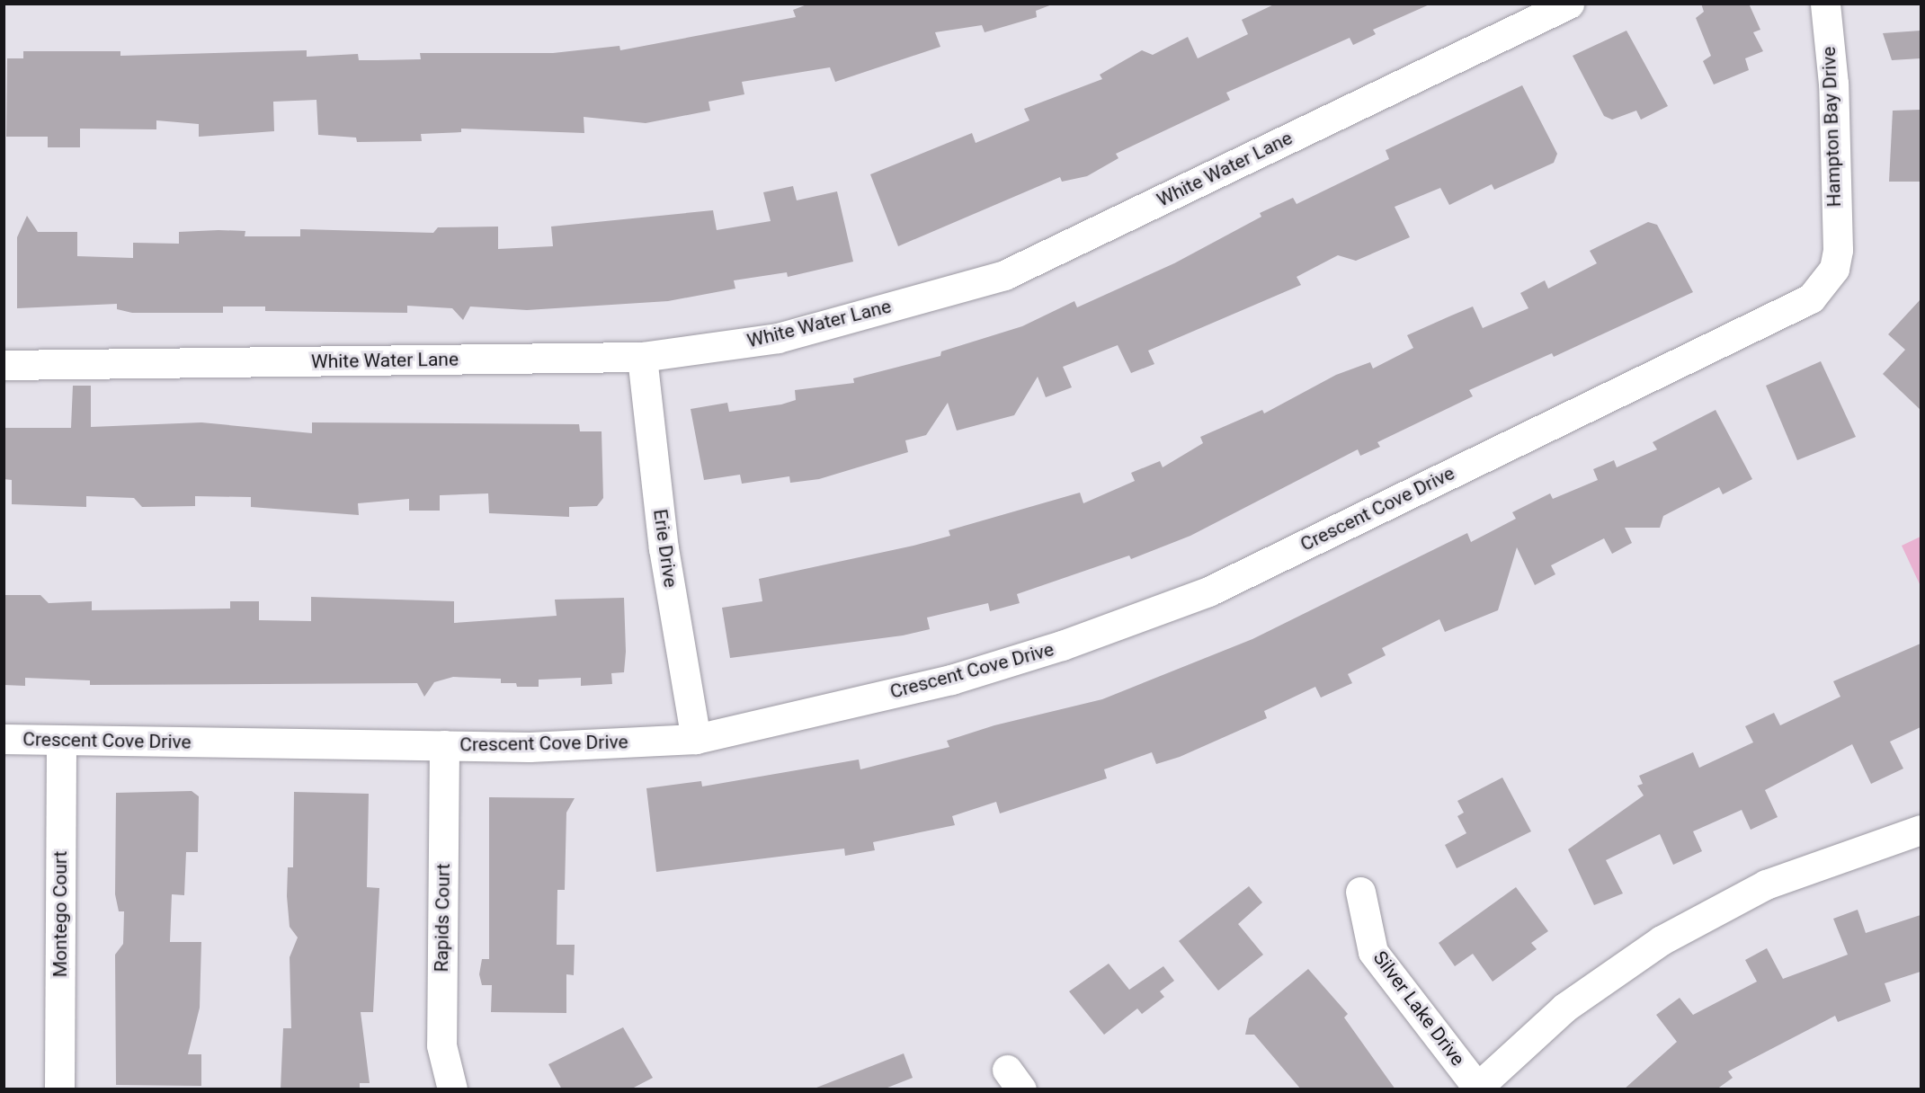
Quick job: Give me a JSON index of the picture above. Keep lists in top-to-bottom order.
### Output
{
  "streets": {
    "street": [
      "Hampton Bay Drive",
      "White Water Lane",
      "Crescent Cove Drive",
      "Erie Drive",
      "Montego Court",
      "Rapids Court",
      "Silver Lake Drive"
    ]
  },
  "crossings": [
    ["Hampton Bay Drive", "Crescent Cove Drive"],
    ["White Water Lane", "Erie Drive"],
    ["Crescent Cove Drive", "Erie Drive"],
    ["Crescent Cove Drive", "Montego Court"],
    ["Crescent Cove Drive", "Rapids Court"]
  ]
}
